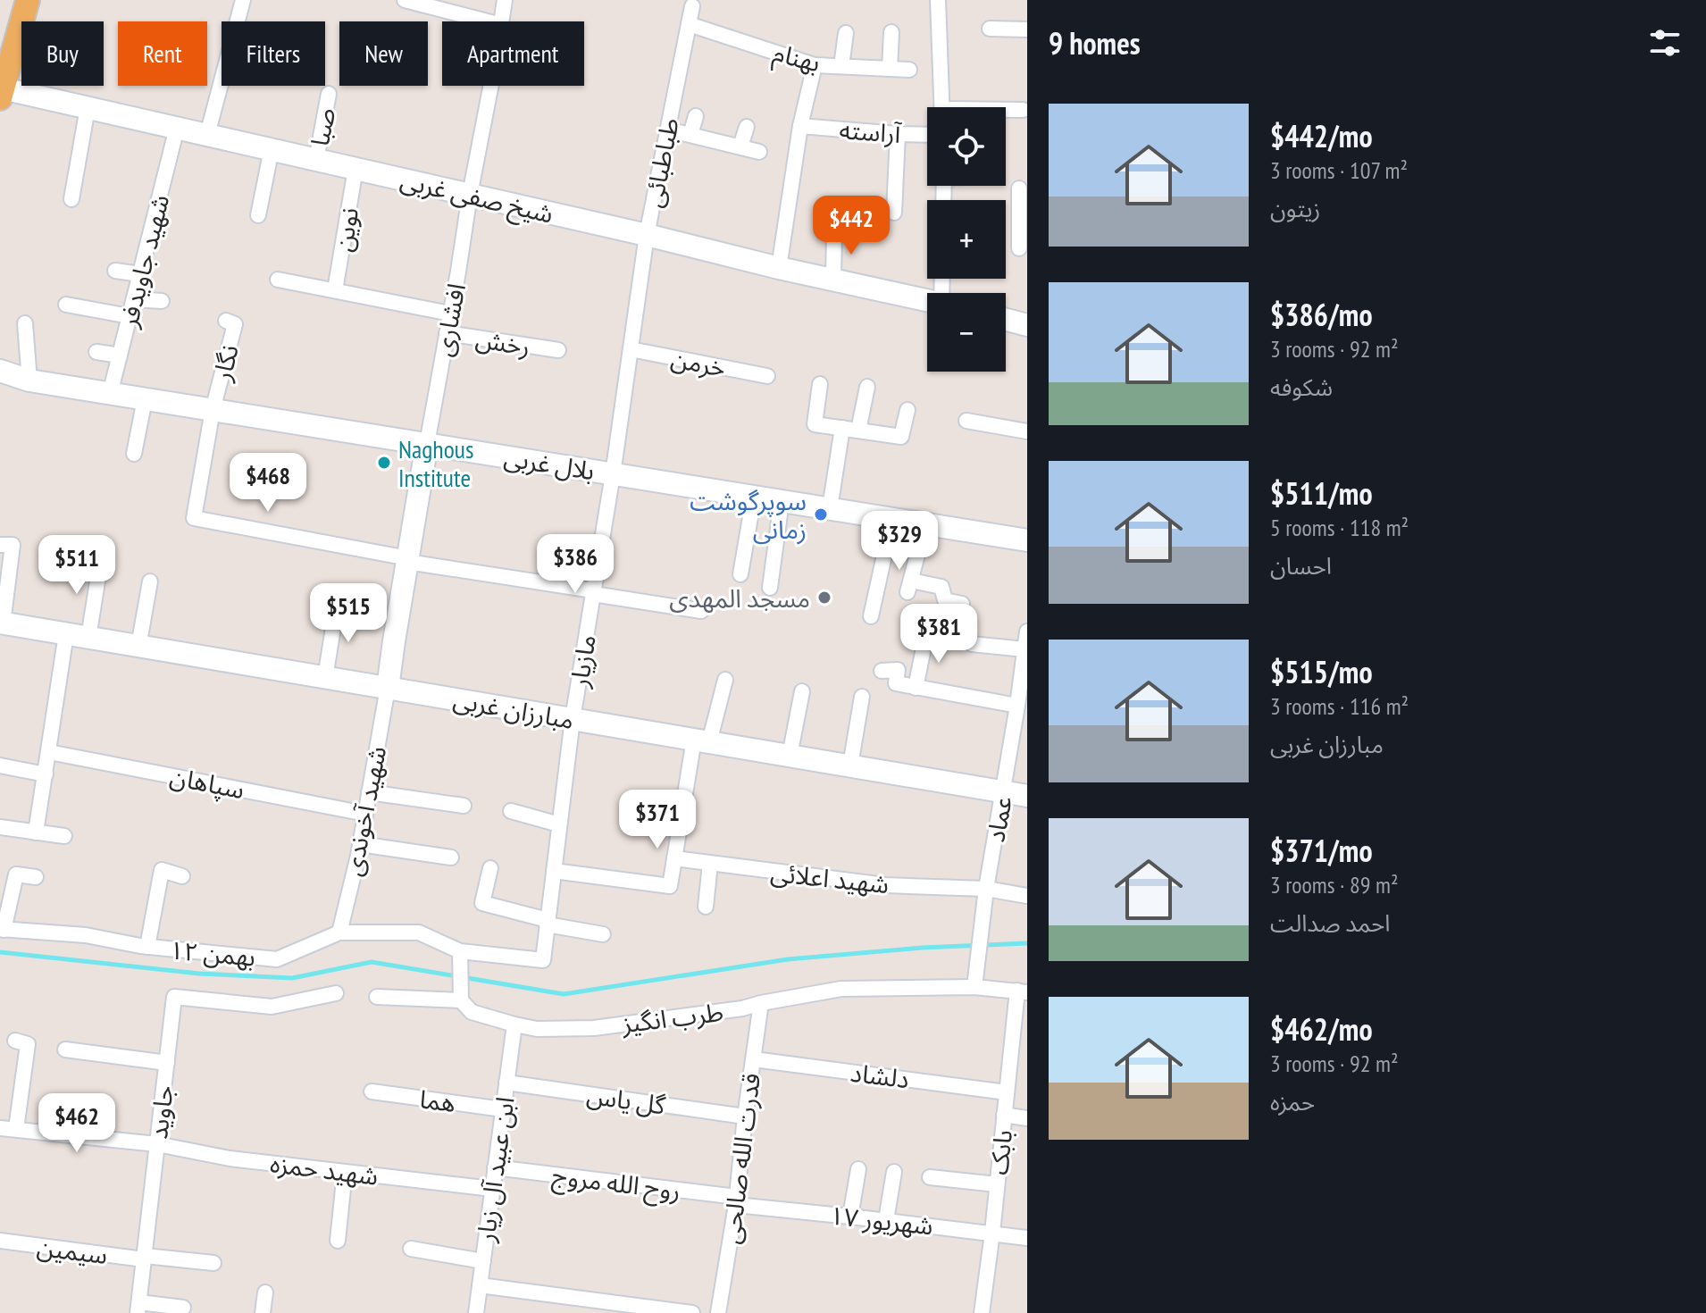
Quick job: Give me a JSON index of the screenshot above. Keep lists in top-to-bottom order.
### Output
{
  "streets": {
    "street": [
      "بهنام",
      "صبا",
      "آراسته",
      "طباطبائی",
      "شیخ صفی غربی",
      "نوین",
      "شهید جاویدفر",
      "افشاری",
      "رخش",
      "نگار",
      "خرمن",
      "بلال غربی",
      "مازیار",
      "مبارزان غربی",
      "سپاهان",
      "شهید آخوندی",
      "عماد",
      "شهید اعلائی",
      "۱۲ بهمن",
      "طرب انگیز",
      "دلشاد",
      "گل یاس",
      "هما",
      "جاوید",
      "بابک",
      "قدرت الله صالحی",
      "شهید حمزه",
      "ابن عبید آل زیار",
      "روح الله مروج",
      "۱۷ شهریور",
      "سیمین"
    ]
  },
  "crossings": [
    ["بهنام", "طباطبائی"],
    ["صبا", "شیخ صفی غربی"],
    ["طباطبائی", "شیخ صفی غربی"],
    ["طباطبائی", "مازیار"],
    ["شیخ صفی غربی", "نوین"],
    ["شیخ صفی غربی", "شهید جاویدفر"],
    ["شیخ صفی غربی", "افشاری"],
    ["شیخ صفی غربی", "مازیار"],
    ["شهید جاویدفر", "بلال غربی"],
    ["افشاری", "رخش"],
    ["افشاری", "بلال غربی"],
    ["نگار", "بلال غربی"],
    ["خرمن", "مازیار"],
    ["بلال غربی", "مازیار"],
    ["مازیار", "مبارزان غربی"],
    ["مازیار", "۱۲ بهمن"],
    ["مبارزان غربی", "شهید آخوندی"],
    ["مبارزان غربی", "عماد"],
    ["سپاهان", "شهید آخوندی"],
    ["شهید آخوندی", "۱۲ بهمن"],
    ["عماد", "شهید اعلائی"],
    ["عماد", "طرب انگیز"],
    ["طرب انگیز", "بابک"],
    ["طرب انگیز", "قدرت الله صالحی"],
    ["طرب انگیز", "ابن عبید آل زیار"],
    ["دلشاد", "بابک"],
    ["دلشاد", "قدرت الله صالحی"],
    ["گل یاس", "قدرت الله صالحی"],
    ["گل یاس", "ابن عبید آل زیار"],
    ["هما", "ابن عبید آل زیار"],
    ["جاوید", "شهید حمزه"],
    ["جاوید", "سیمین"],
    ["بابک", "۱۷ شهریور"],
    ["قدرت الله صالحی", "روح الله مروج"],
    ["قدرت الله صالحی", "۱۷ شهریور"],
    ["شهید حمزه", "ابن عبید آل زیار"],
    ["ابن عبید آل زیار", "روح الله مروج"],
    ["روح الله مروج", "۱۷ شهریور"]
  ],
  "places": ["Naghous Institute", "سوپرگوشت زمانی", "مسجد المهدی"],
  "page": {
    "heading": "9 homes",
    "chip": [
      "Buy",
      "Rent",
      "Filters",
      "New",
      "Apartment"
    ],
    "list": [
      {
        "name": "$442/mo",
        "note": "3 rooms · 107 m² · زیتون"
      },
      {
        "name": "$386/mo",
        "note": "3 rooms · 92 m² · شکوفه"
      },
      {
        "name": "$511/mo",
        "note": "5 rooms · 118 m² · احسان"
      },
      {
        "name": "$515/mo",
        "note": "3 rooms · 116 m² · مبارزان غربی"
      },
      {
        "name": "$371/mo",
        "note": "3 rooms · 89 m² · احمد صدالت"
      },
      {
        "name": "$462/mo",
        "note": "3 rooms · 92 m² · حمزه"
      }
    ],
    "map_buttons": ["+", "−"],
    "price": [
      "$442",
      "$468",
      "$329",
      "$386",
      "$511",
      "$515",
      "$381",
      "$371",
      "$462"
    ]
  }
}
